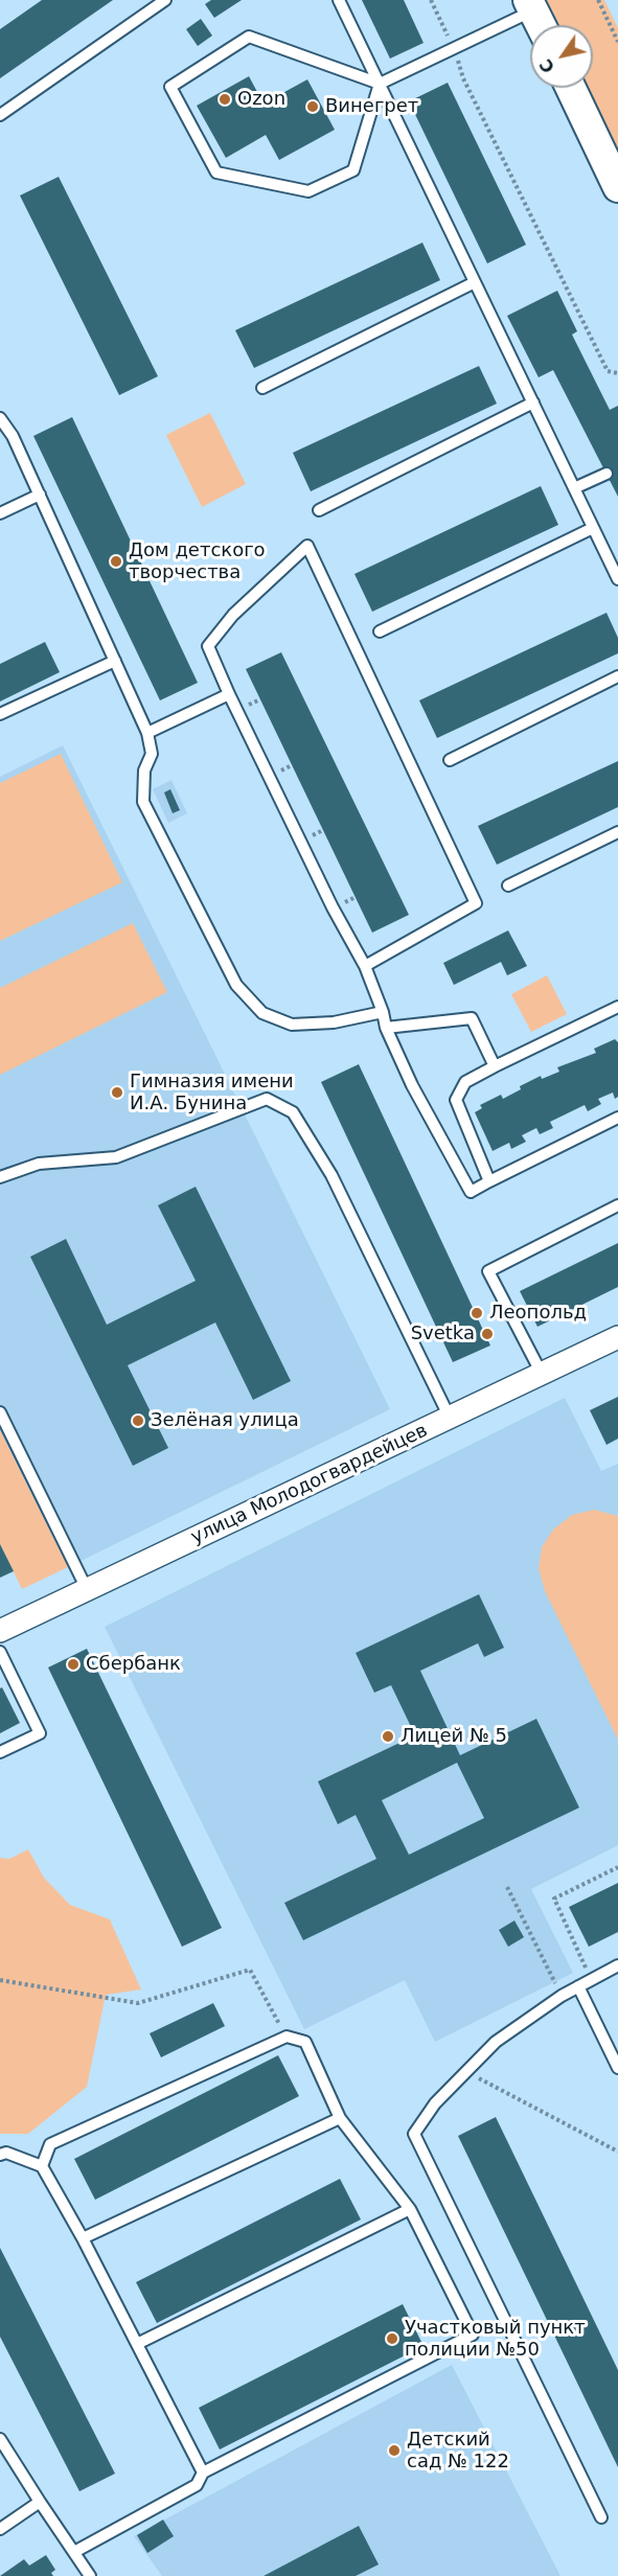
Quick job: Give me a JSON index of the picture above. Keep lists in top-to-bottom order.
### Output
{
  "streets": {
    "street": ["улица Молодогвардейцев"]
  },
  "places": [
    "Ozon",
    "Винегрет",
    "Дом детского творчества",
    "Гимназия имени И.А. Бунина",
    "Леопольд",
    "Svetka",
    "Зелёная улица",
    "Сбербанк",
    "Лицей № 5",
    "Участковый пункт полиции №50",
    "Детский сад № 122"
  ],
  "north": "bottom left"
}
